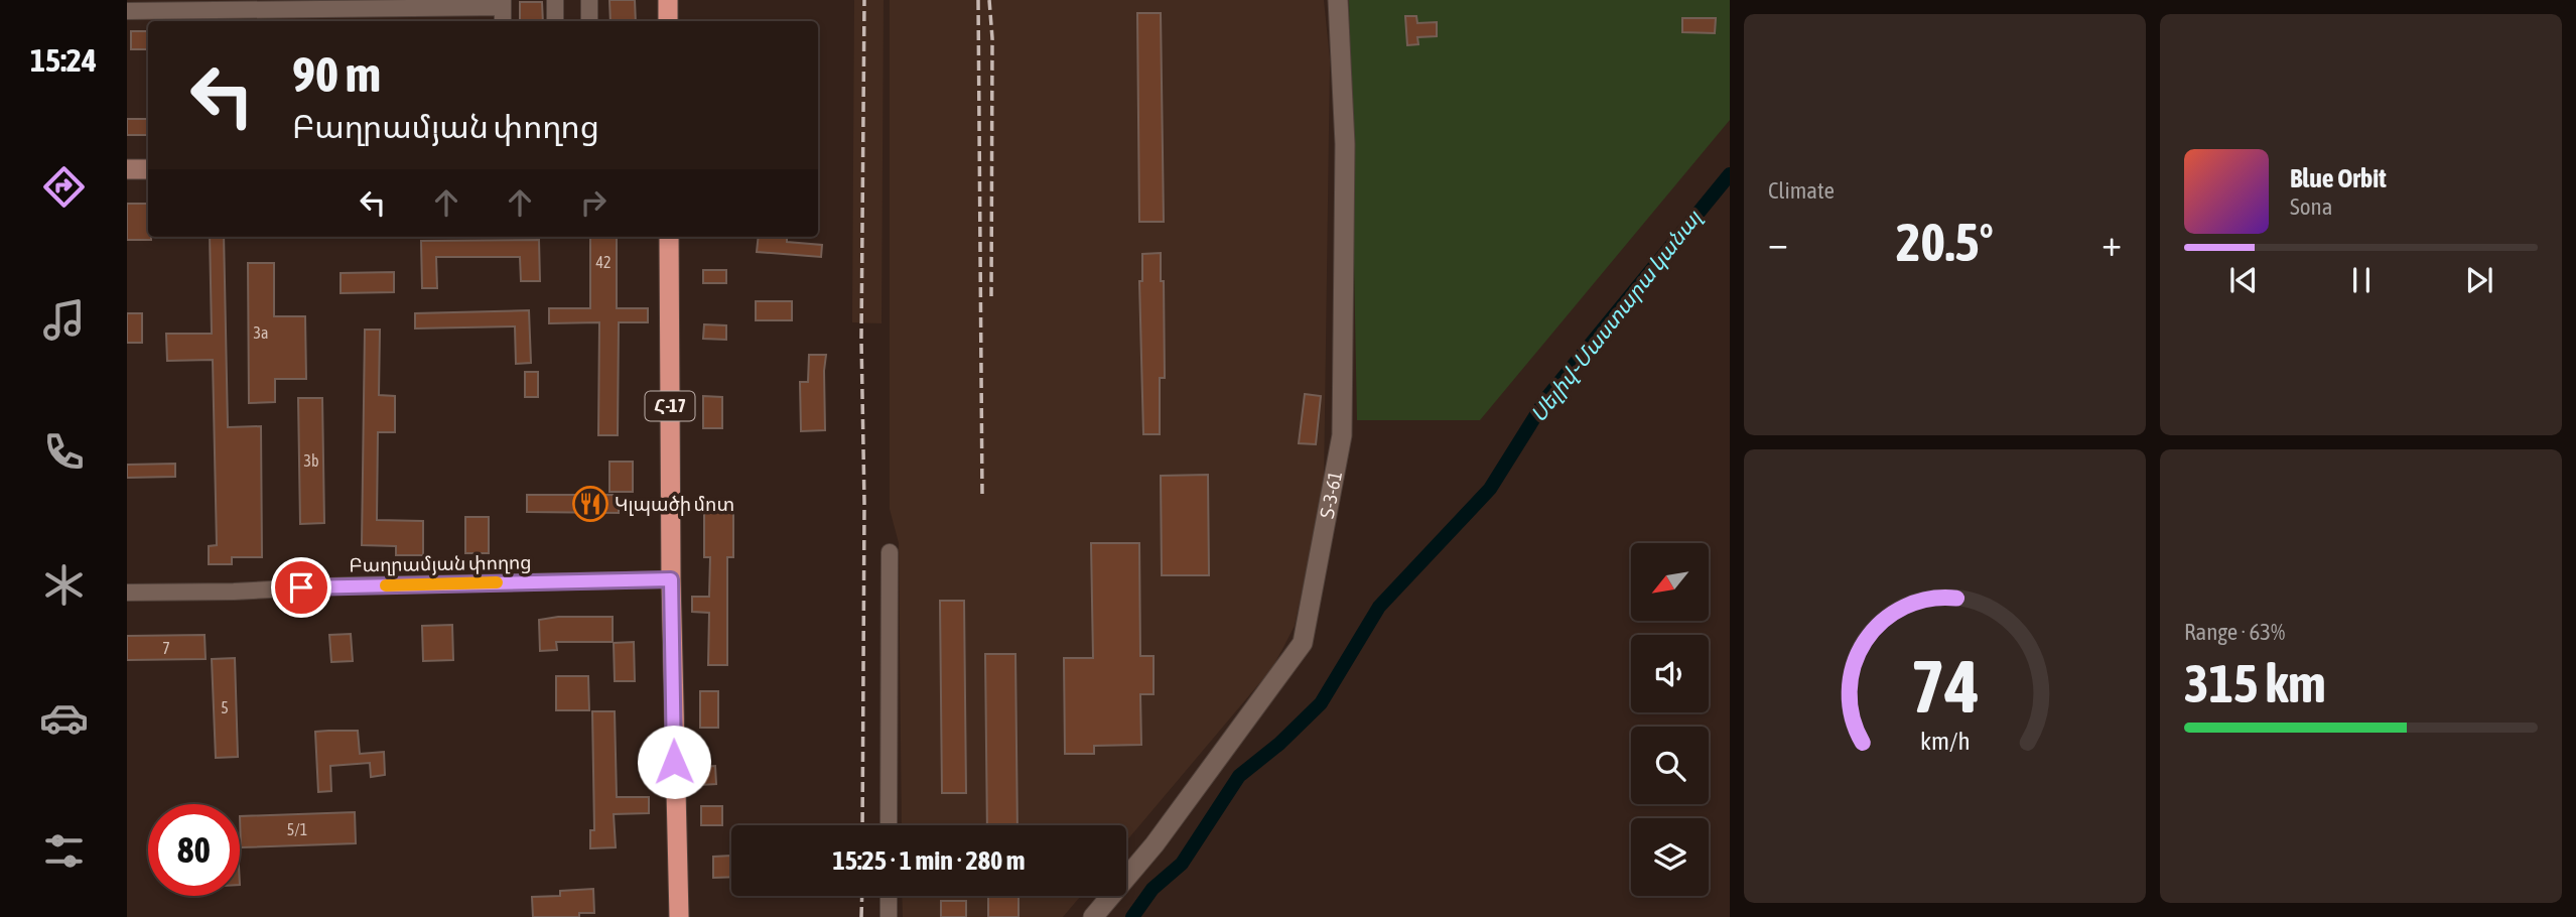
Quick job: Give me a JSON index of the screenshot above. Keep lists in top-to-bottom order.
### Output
{
  "streets": {
    "highway": ["Հ-17"],
    "street": ["Տ-3-61", "Բաղրամյան փողոց"]
  },
  "crossings": [
    ["Հ-17", "Բաղրամյան փողոց"]
  ],
  "water": ["Սելիվ֊Մաստարա կանալ"],
  "places": {
    "restaurant": ["Կլպածի մոտ"]
  },
  "house_numbers": [
    "42",
    "3a",
    "3b",
    "7",
    "5",
    "5/1"
  ],
  "north": "bottom left",
  "page": {
    "tabs": "15:24",
    "tile": [
      "Climate",
      ["Range · 63%", "315 km"]
    ],
    "turn": ["90 m", "Բաղրամյան փողոց"],
    "song": ["Blue Orbit", "Sona"],
    "heat": ["−", "20.5°", "+"],
    "limit": "80",
    "trip": "15:25 · 1 min · 280 m",
    "gauge": ["74", "km/h"]
  }
}
